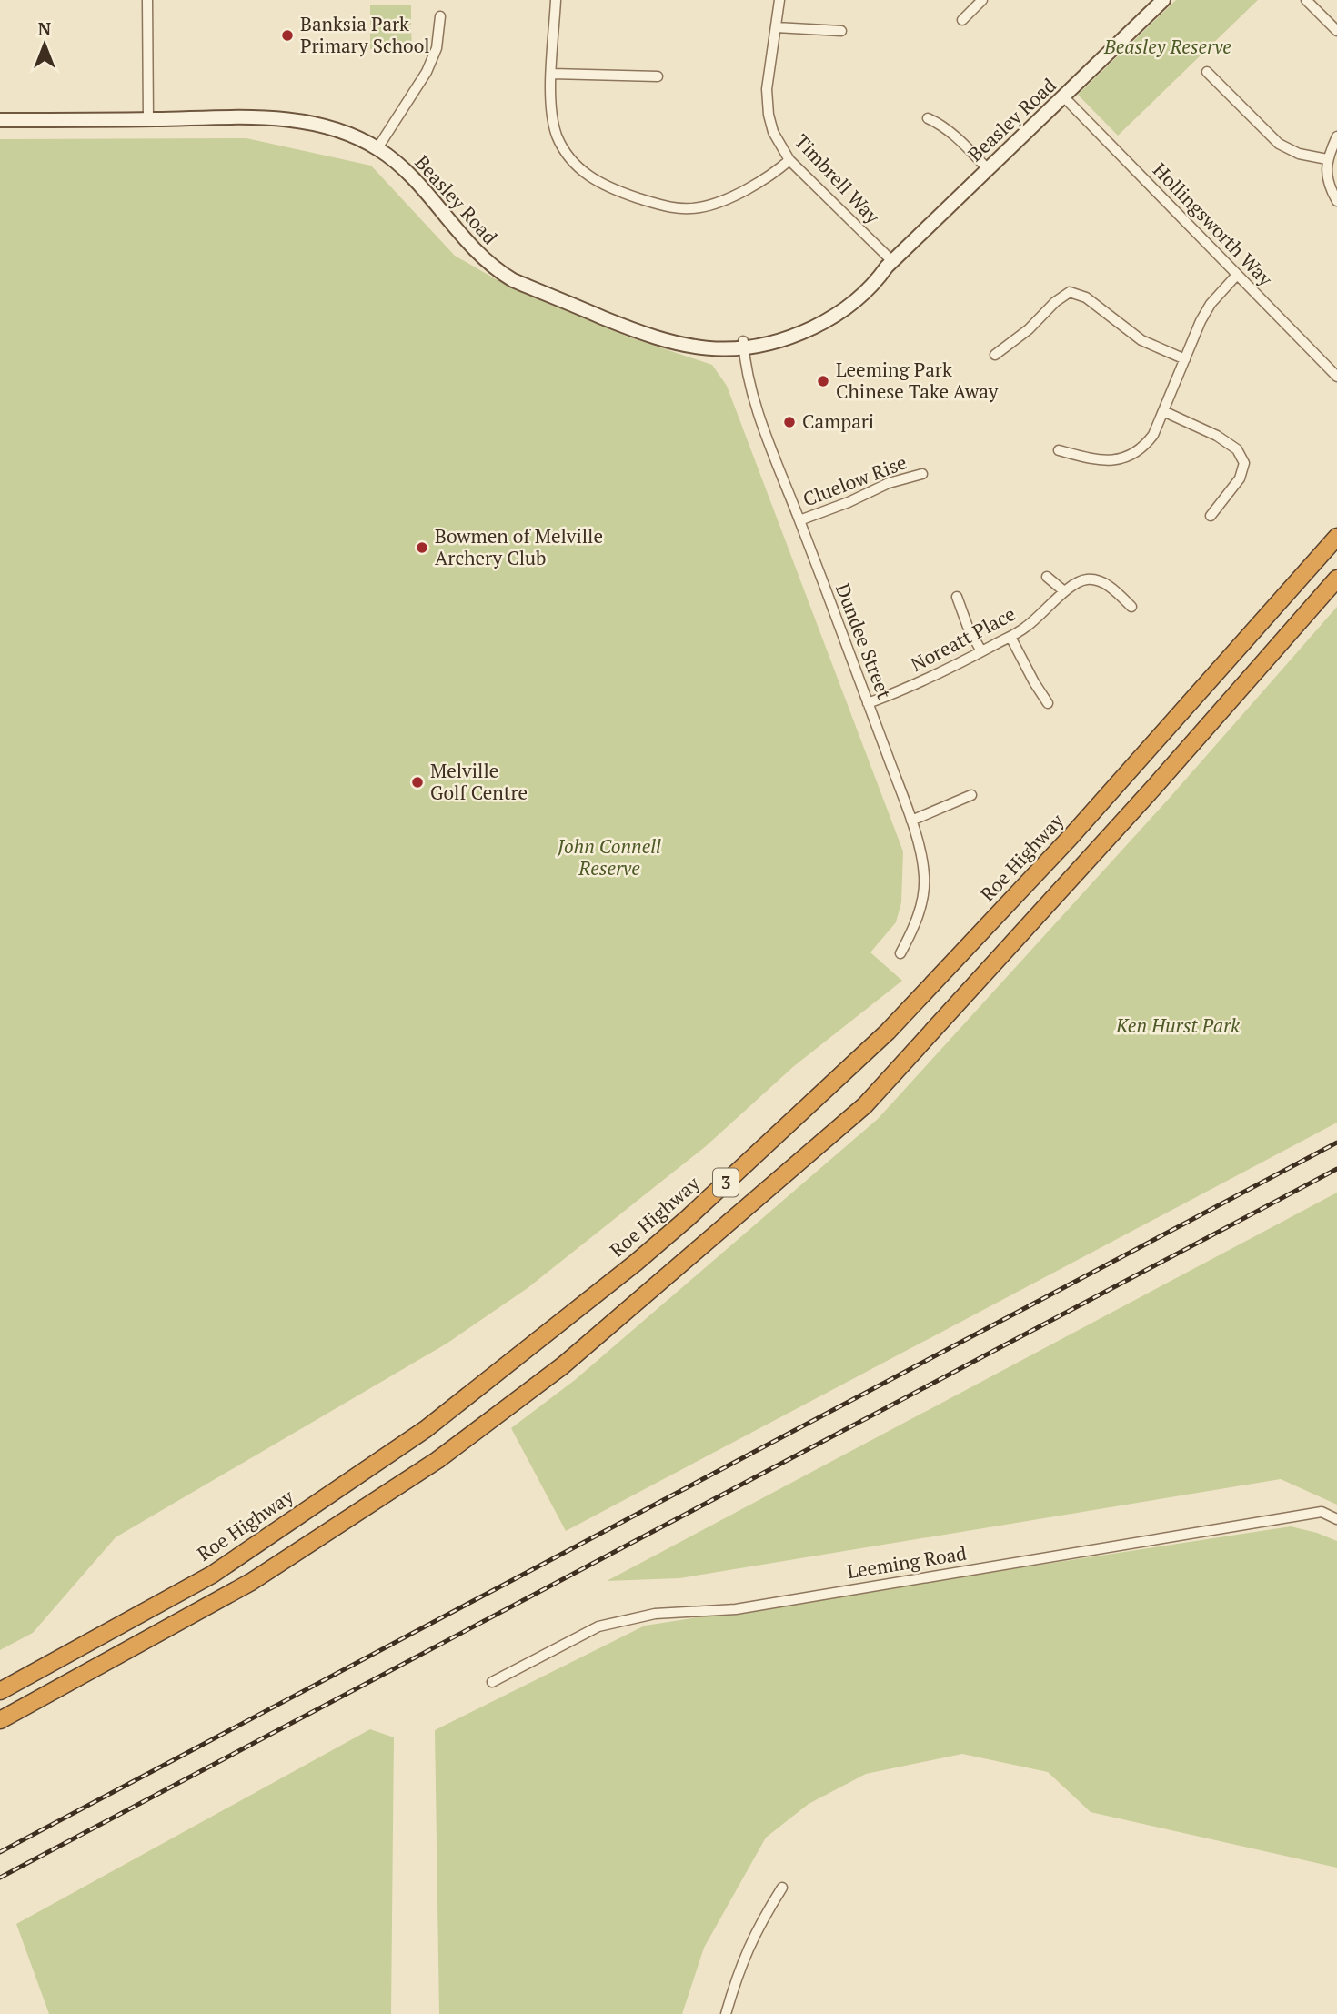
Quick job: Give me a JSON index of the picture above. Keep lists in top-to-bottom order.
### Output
{
  "streets": {
    "highway": ["Roe Highway", "3"],
    "main road": ["Beasley Road"],
    "street": [
      "Timbrell Way",
      "Hollingsworth Way",
      "Cluelow Rise",
      "Noreatt Place",
      "Dundee Street",
      "Leeming Road"
    ]
  },
  "crossings": [
    ["Beasley Road", "Timbrell Way"],
    ["Beasley Road", "Hollingsworth Way"],
    ["Beasley Road", "Dundee Street"],
    ["Cluelow Rise", "Dundee Street"],
    ["Noreatt Place", "Dundee Street"]
  ],
  "parks": ["Beasley Reserve", "John Connell Reserve", "Ken Hurst Park"],
  "places": [
    "Banksia Park Primary School",
    "Leeming Park Chinese Take Away",
    "Campari",
    "Bowmen of Melville Archery Club",
    "Melville Golf Centre"
  ],
  "north": "top"
}
